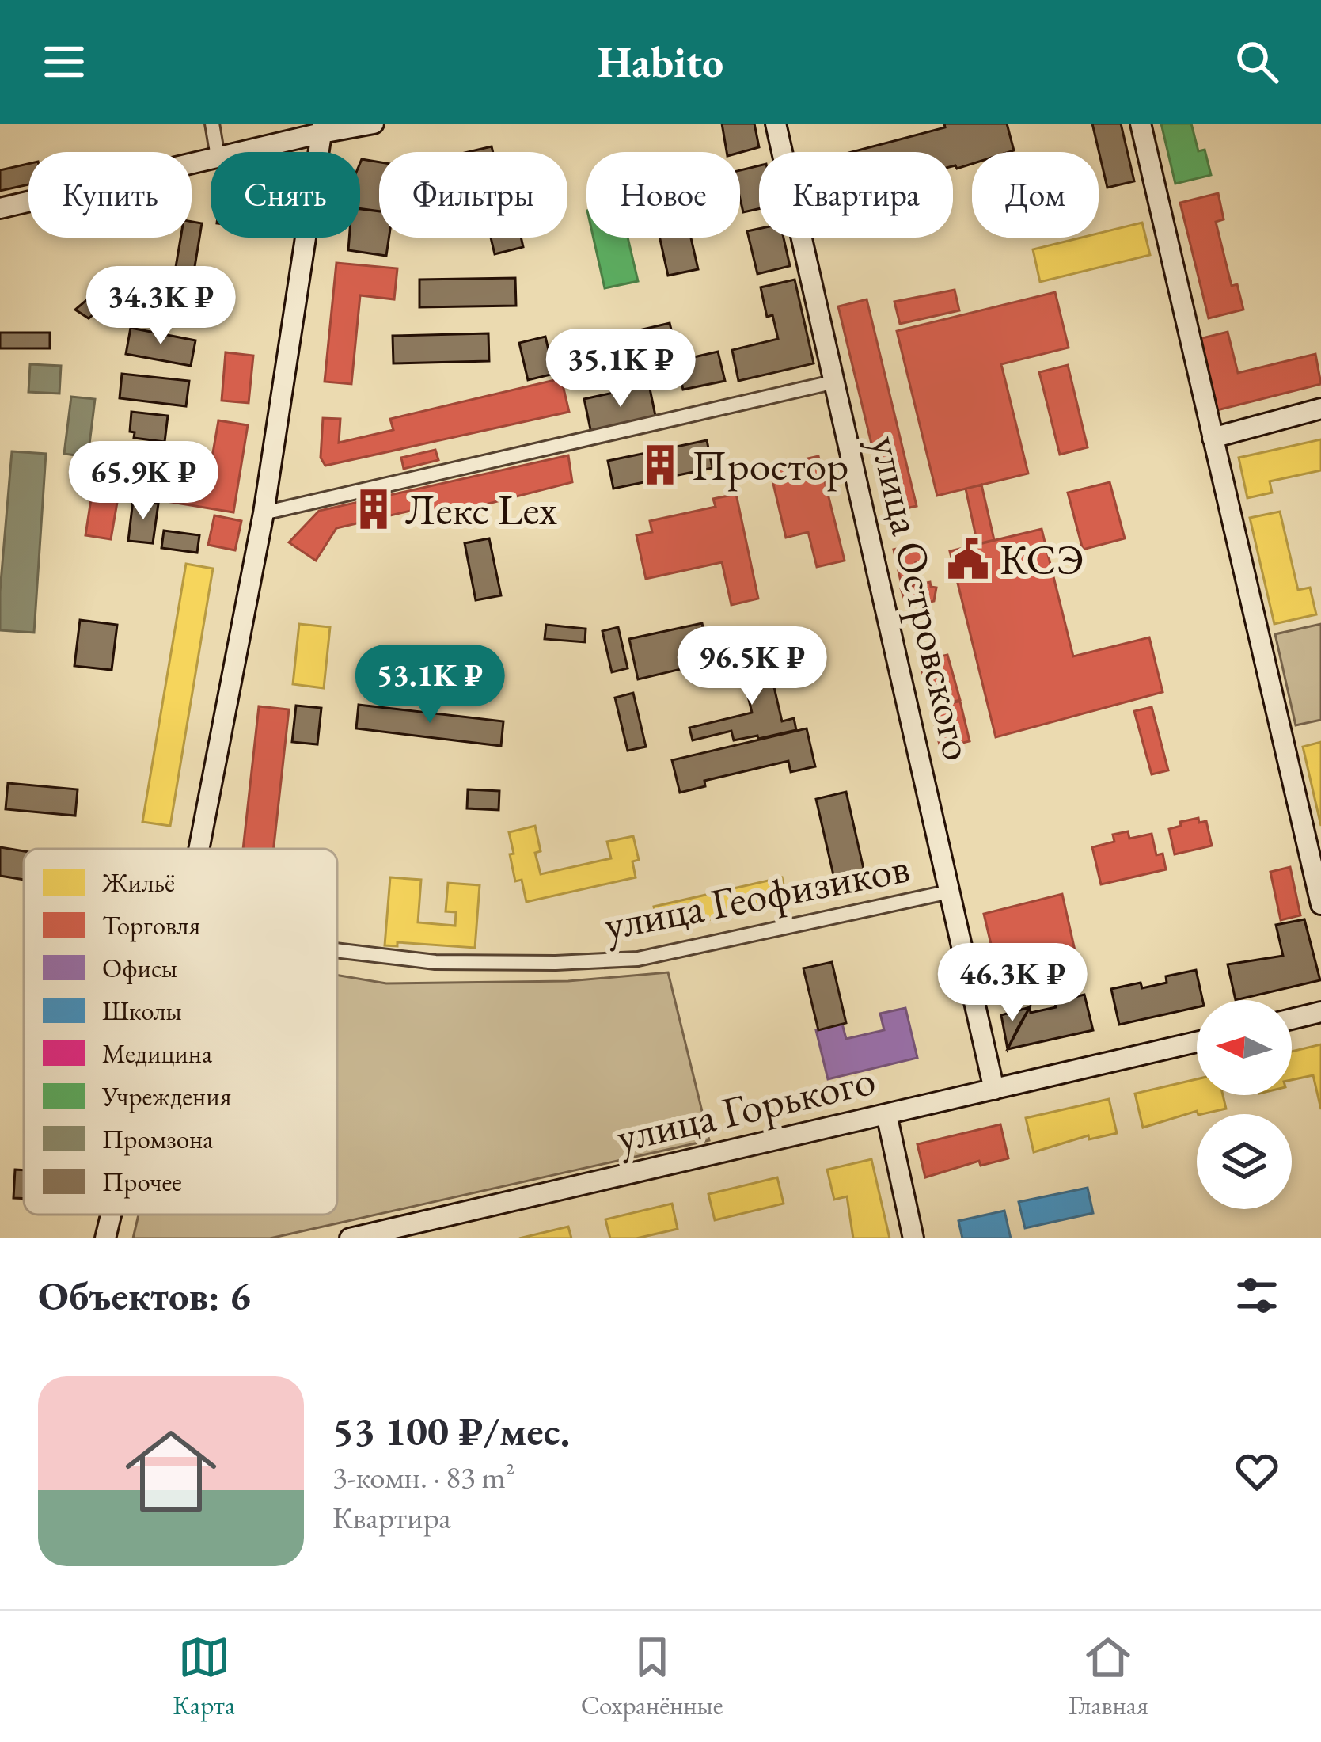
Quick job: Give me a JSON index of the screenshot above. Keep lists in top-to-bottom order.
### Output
{
  "streets": {
    "street": ["улица Островского", "улица Геофизиков", "улица Горького"]
  },
  "crossings": [
    ["улица Островского", "улица Геофизиков"],
    ["улица Островского", "улица Горького"]
  ],
  "places": {
    "building": ["Простор", "Лекс Lex"],
    "public building": ["КСЭ"]
  },
  "legend": [
    "Жильё",
    "Торговля",
    "Офисы",
    "Школы",
    "Медицина",
    "Учреждения",
    "Промзона",
    "Прочее"
  ],
  "north": "left",
  "page": {
    "header": "Habito",
    "chip": [
      "Купить",
      "Снять",
      "Фильтры",
      "Новое",
      "Квартира",
      "Дом"
    ],
    "price": [
      "34.3K ₽",
      "35.1K ₽",
      "65.9K ₽",
      "96.5K ₽",
      "53.1K ₽",
      "46.3K ₽"
    ],
    "heading": "Объектов: 6",
    "list": [
      {
        "name": "53 100 ₽/мес.",
        "note": "3-комн. · 83 m² · Квартира"
      }
    ],
    "tabs": ["Карта", "Сохранённые", "Главная"]
  }
}
